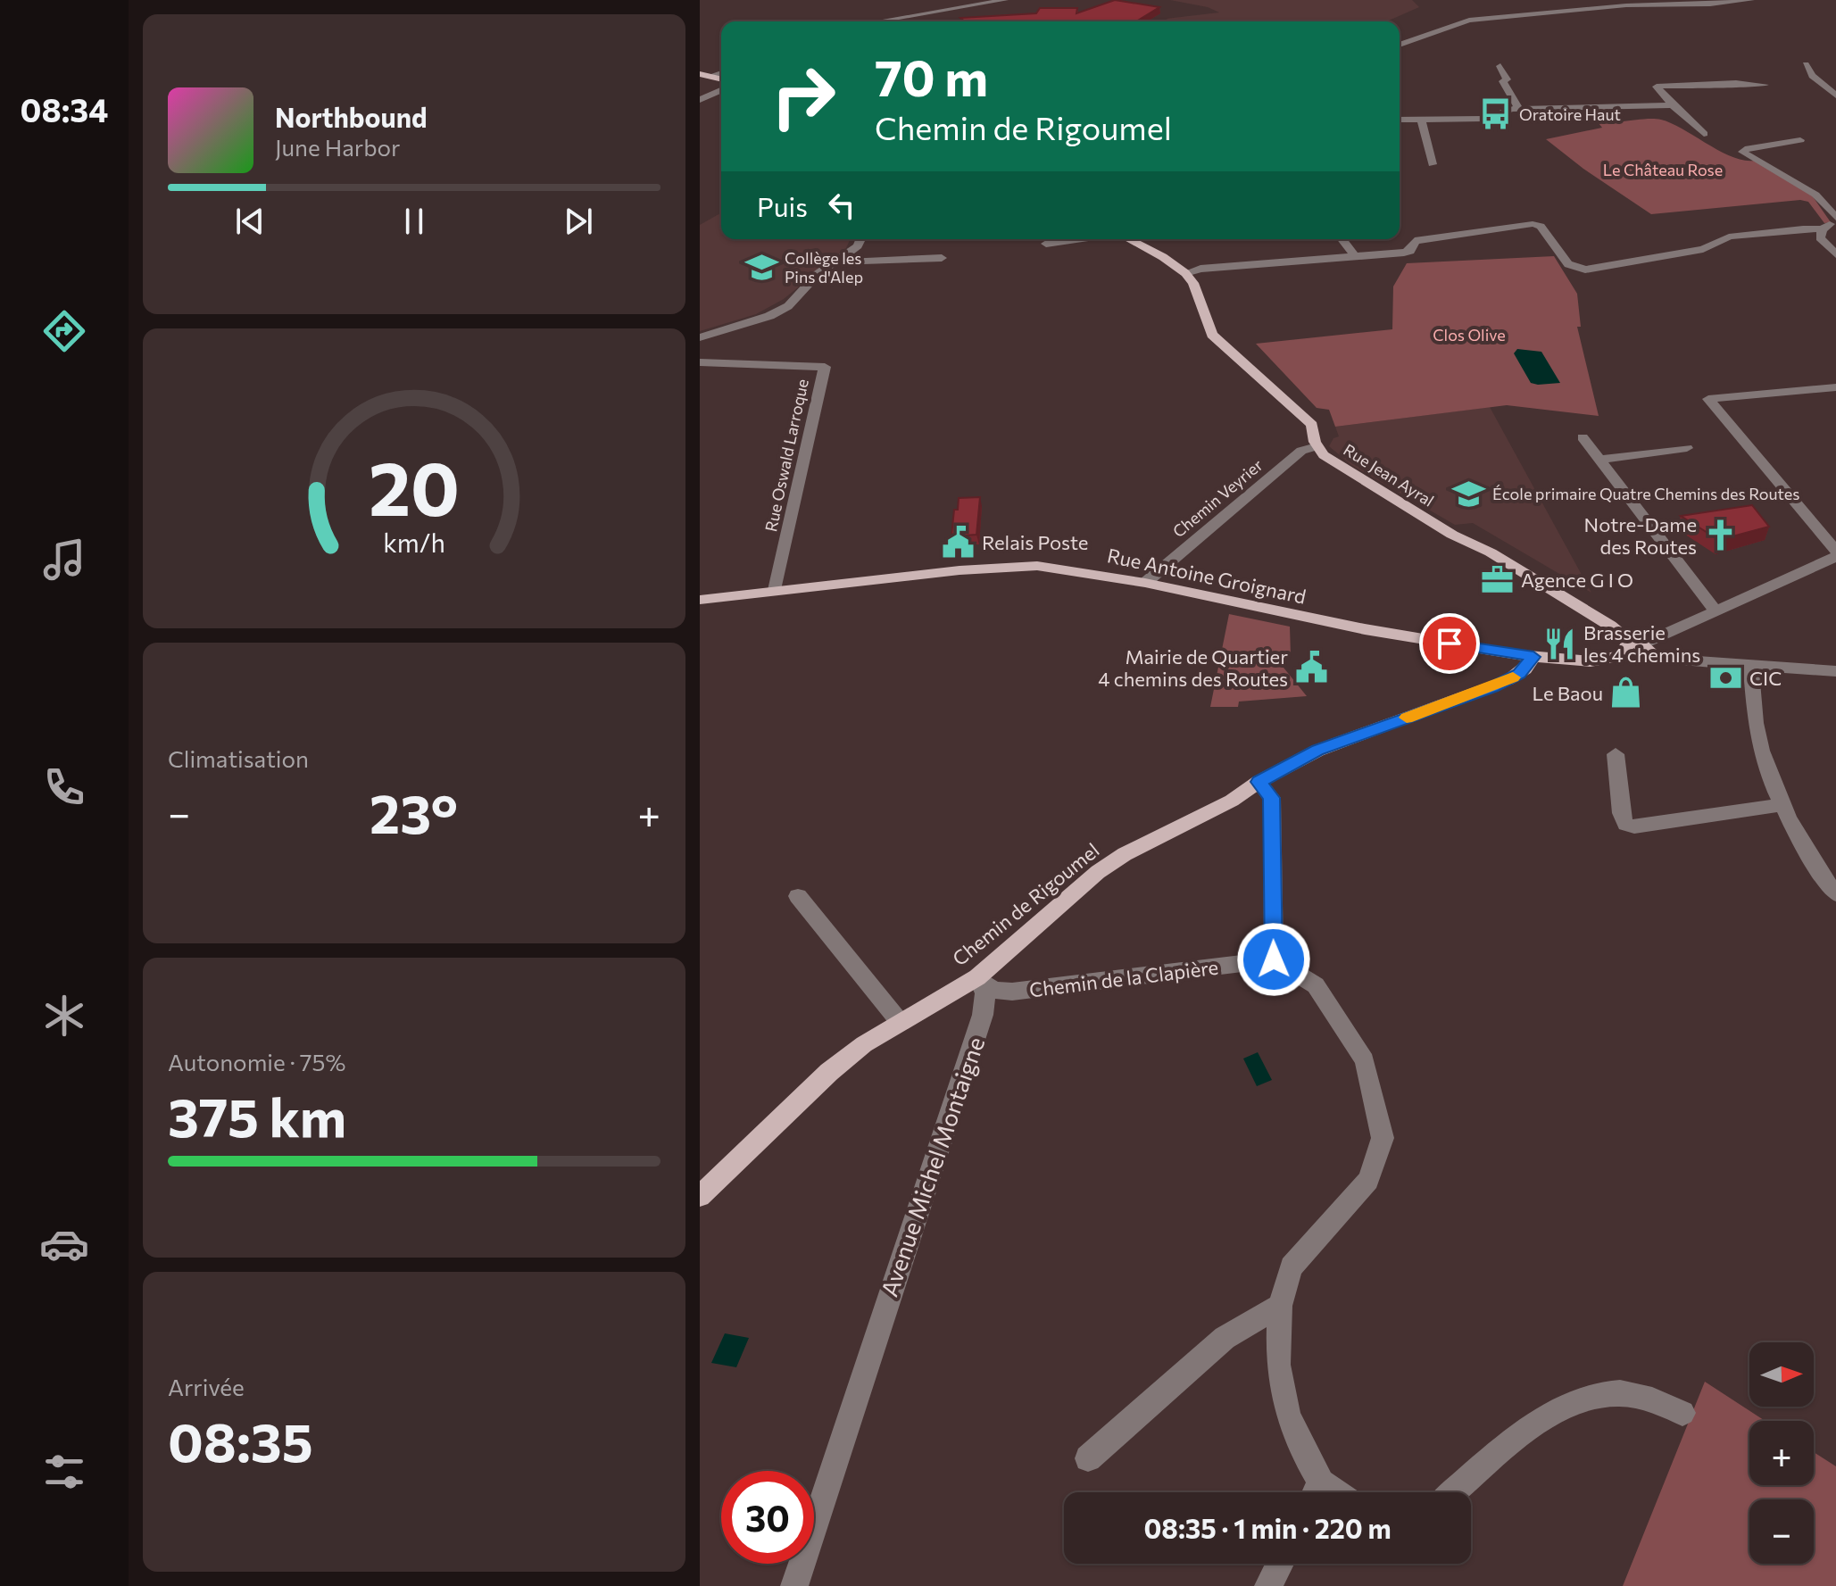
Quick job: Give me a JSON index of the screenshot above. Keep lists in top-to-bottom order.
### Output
{
  "streets": {
    "main road": ["Rue Jean Ayral", "Rue Antoine Groignard", "Chemin de Rigoumel"],
    "street": [
      "Rue Oswald Larroque",
      "Chemin Veyrier",
      "Chemin de la Clapière",
      "Avenue Michel Montaigne"
    ]
  },
  "crossings": [
    ["Rue Oswald Larroque", "Rue Antoine Groignard"],
    ["Rue Jean Ayral", "Chemin Veyrier"],
    ["Chemin Veyrier", "Rue Antoine Groignard"],
    ["Rue Antoine Groignard", "Chemin de Rigoumel"],
    ["Chemin de Rigoumel", "Chemin de la Clapière"],
    ["Chemin de Rigoumel", "Avenue Michel Montaigne"],
    ["Chemin de la Clapière", "Avenue Michel Montaigne"]
  ],
  "parks": ["Le Château Rose", "Clos Olive"],
  "places": {
    "bus stop": ["Oratoire Haut"],
    "school or university": ["Collège les Pins d'Alep", "École primaire Quatre Chemins des Routes"],
    "church": ["Notre-Dame des Routes"],
    "public building": ["Relais Poste", "Mairie de Quartier 4 chemins des Routes"],
    "office": ["Agence G I O"],
    "restaurant": ["Brasserie les 4 chemins"],
    "bank": ["CIC"],
    "shop": ["Le Baou"]
  },
  "north": "right",
  "page": {
    "tabs": "08:34",
    "turn": ["70 m", "Chemin de Rigoumel"],
    "song": ["Northbound", "June Harbor"],
    "then": "Puis",
    "tile": [
      "Climatisation",
      ["Autonomie · 75%", "375 km"],
      ["Arrivée", "08:35"]
    ],
    "heat": ["−", "23°", "+"],
    "map_buttons": ["+", "−"],
    "limit": "30",
    "trip": "08:35 · 1 min · 220 m",
    "gauge": ["20", "km/h"]
  }
}
